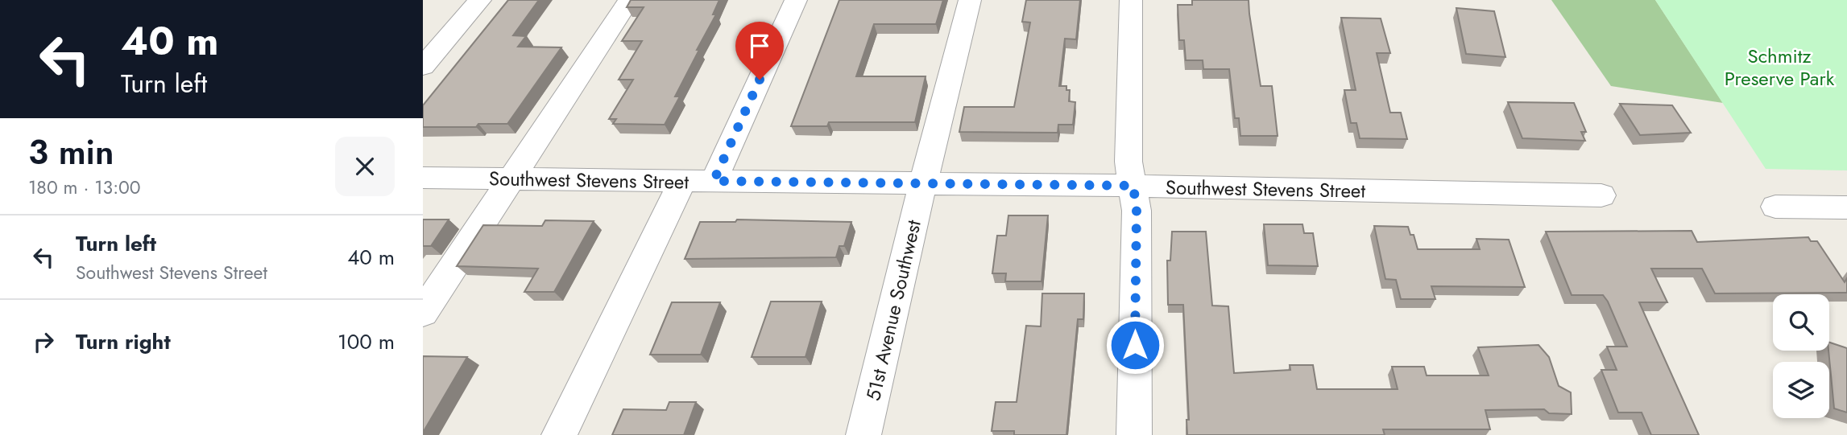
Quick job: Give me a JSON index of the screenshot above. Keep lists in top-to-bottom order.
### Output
{
  "streets": {
    "street": ["Southwest Stevens Street", "51st Avenue Southwest"]
  },
  "crossings": [
    ["Southwest Stevens Street", "51st Avenue Southwest"]
  ],
  "parks": ["Schmitz Preserve Park"],
  "page": {
    "turn": ["40 m", "Turn left"],
    "heading": ["3 min", "180 m · 13:00"],
    "list": [
      {
        "name": "Turn left",
        "note": "Southwest Stevens Street",
        "value": "40 m"
      },
      {
        "name": "Turn right",
        "value": "100 m"
      }
    ]
  }
}
